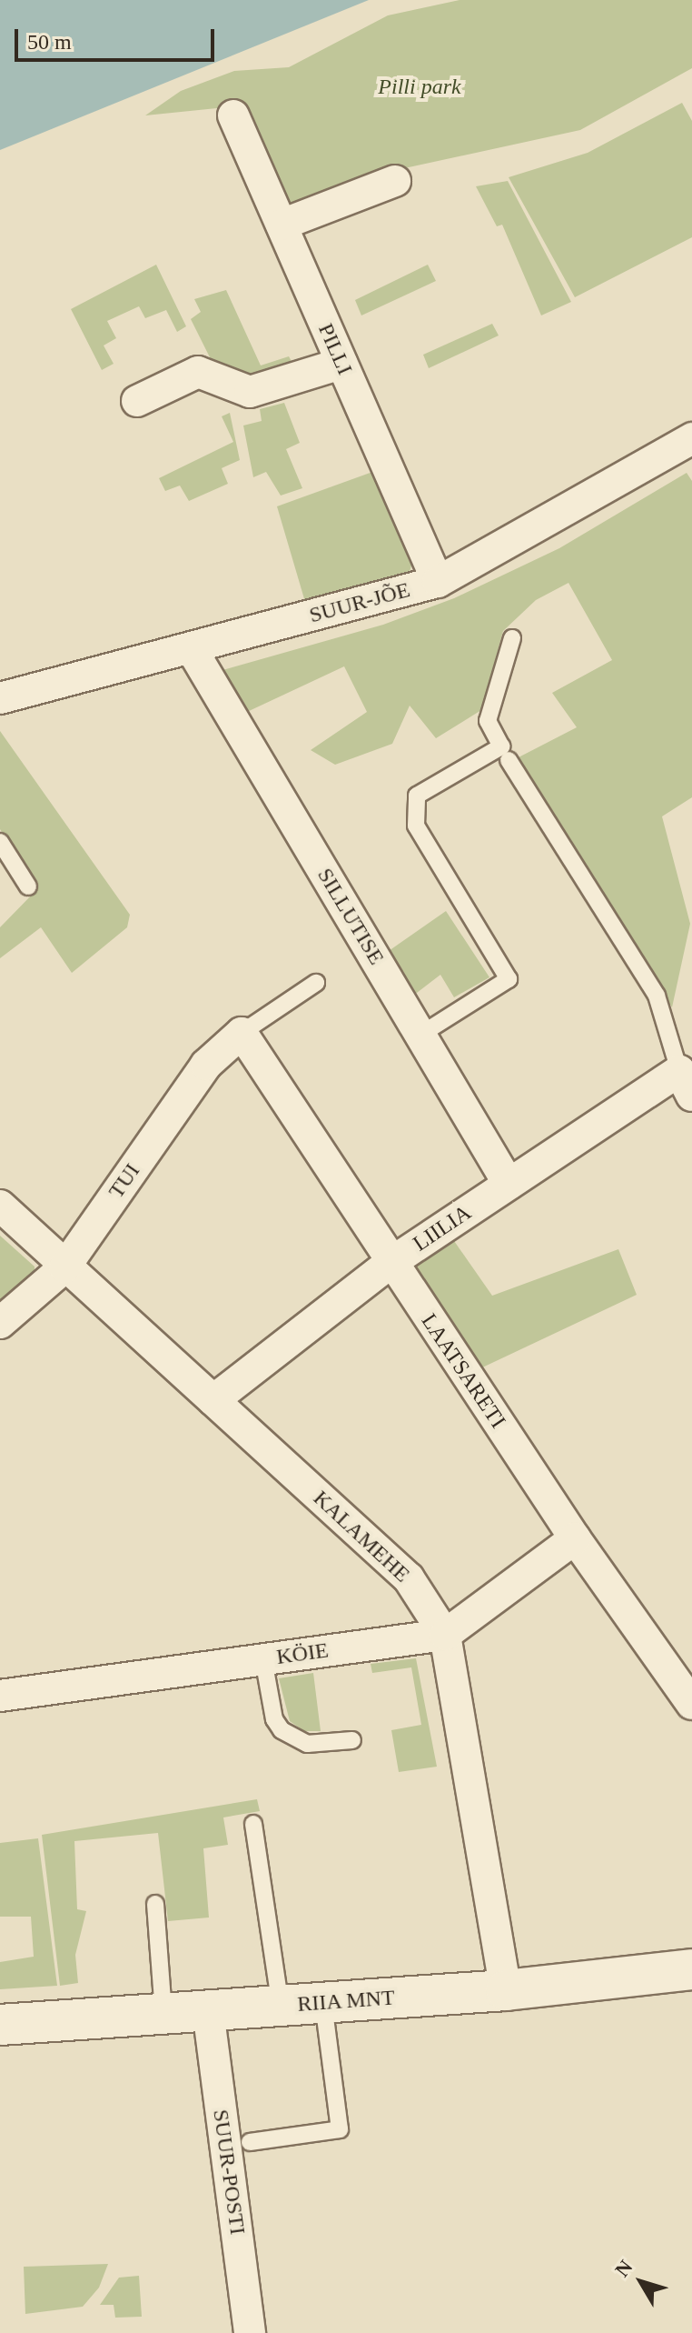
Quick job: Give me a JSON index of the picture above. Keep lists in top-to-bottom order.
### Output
{
  "streets": {
    "main road": ["RIIA MNT"],
    "street": [
      "PILLI",
      "SUUR-JÕE",
      "SILLUTISE",
      "TUI",
      "LIILIA",
      "LAATSARETI",
      "KALAMEHE",
      "KÖIE",
      "SUUR-POSTI"
    ]
  },
  "crossings": [
    ["PILLI", "SUUR-JÕE"],
    ["SUUR-JÕE", "SILLUTISE"],
    ["SILLUTISE", "LIILIA"],
    ["TUI", "LAATSARETI"],
    ["TUI", "KALAMEHE"],
    ["LIILIA", "LAATSARETI"],
    ["LIILIA", "KALAMEHE"],
    ["LAATSARETI", "KÖIE"],
    ["KALAMEHE", "KÖIE"],
    ["KALAMEHE", "RIIA MNT"],
    ["RIIA MNT", "SUUR-POSTI"]
  ],
  "parks": ["Pilli park"],
  "scale_bar": "50 m",
  "north": "top left"
}
